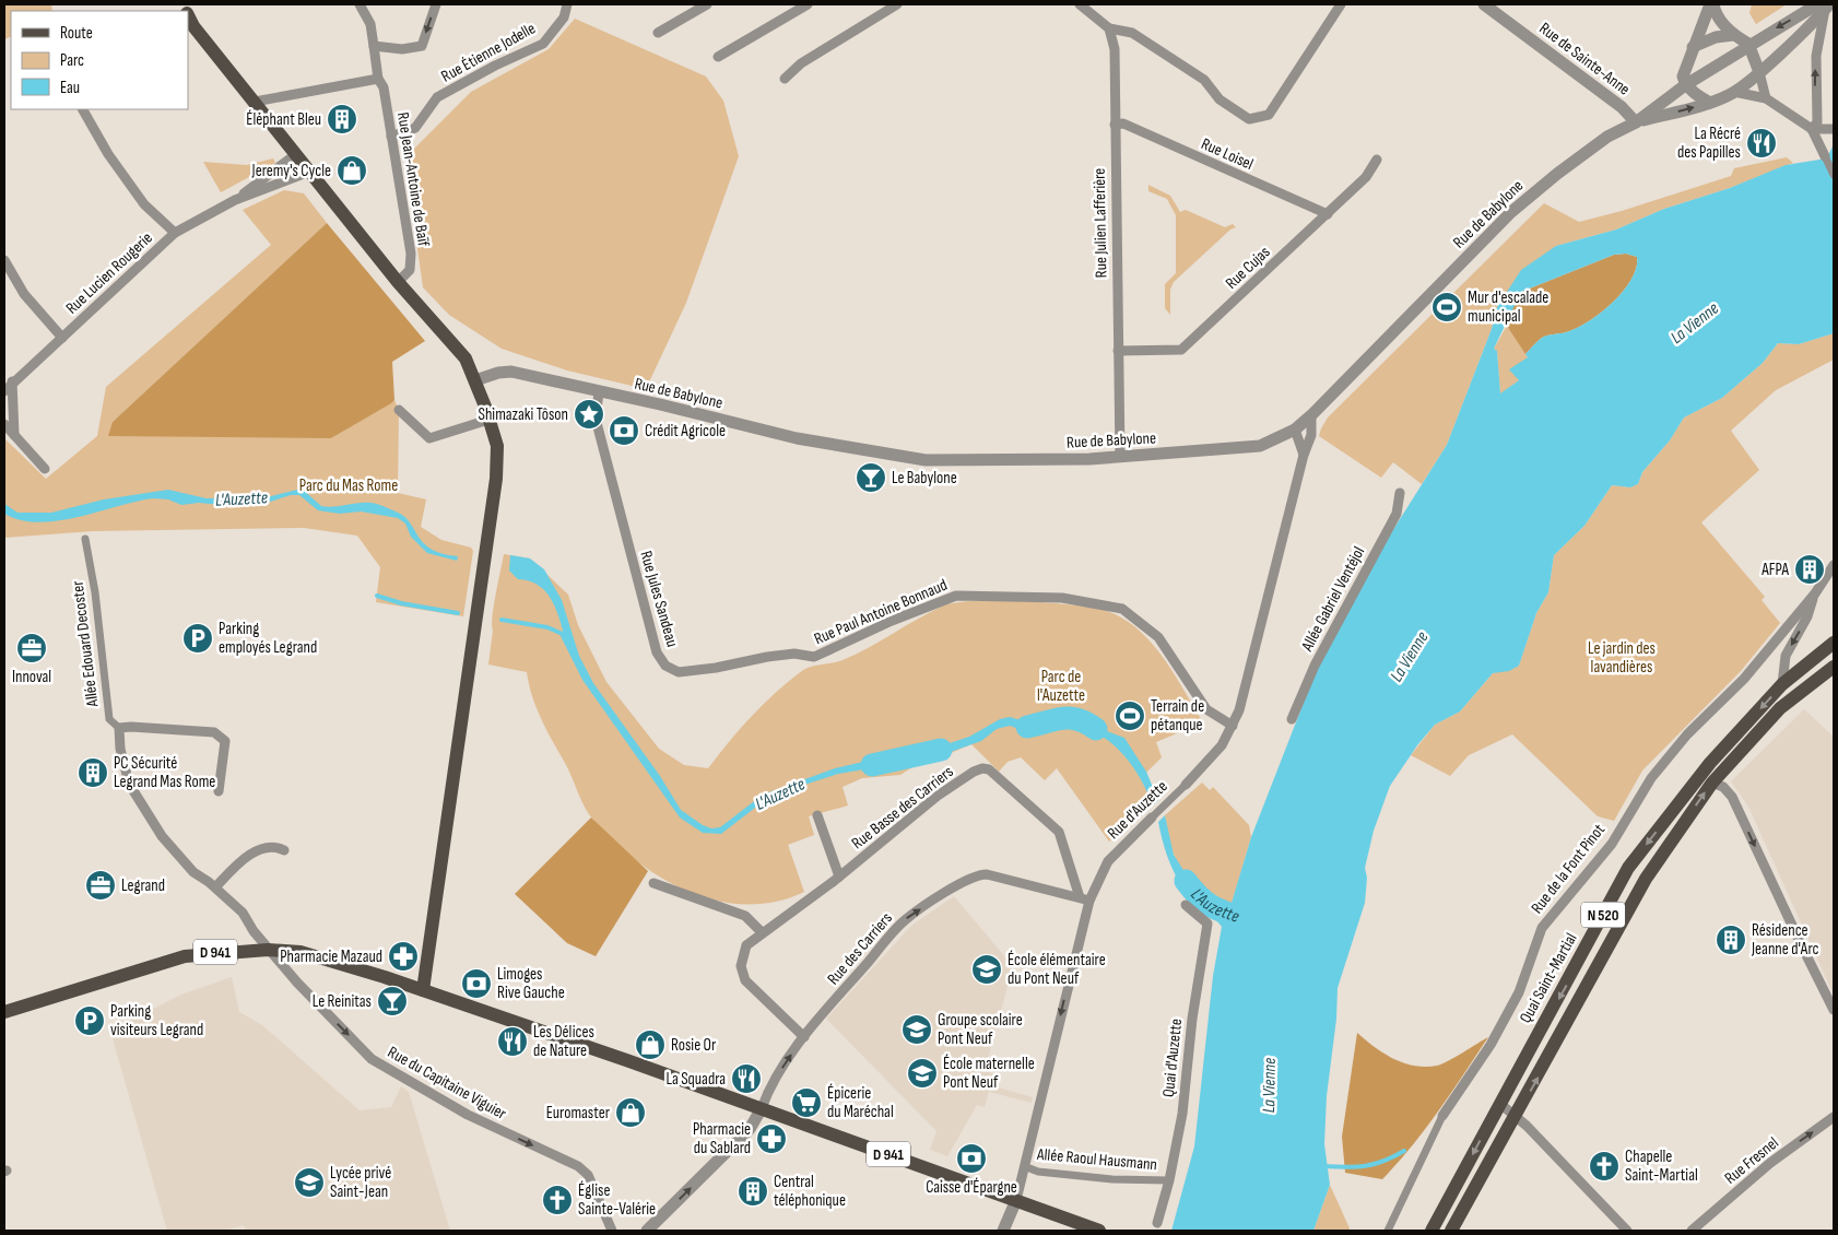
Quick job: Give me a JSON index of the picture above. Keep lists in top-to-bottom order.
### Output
{
  "streets": {
    "main road": ["N 520", "D 941", "Quai Saint-Martial"],
    "street": [
      "Rue Étienne Jodelle",
      "Rue de Sainte-Anne",
      "Rue Loisel",
      "Rue Jean-Antoine de Baïf",
      "Rue de Babylone",
      "Rue Julien Lafferière",
      "Rue Cujas",
      "Rue Lucien Rougerie",
      "Rue Jules Sandeau",
      "Allée Gabriel Ventéjol",
      "Rue Paul Antoine Bonnaud",
      "Allée Edouard Decoster",
      "Rue Basse des Carriers",
      "Rue d'Auzette",
      "Rue de la Font Pinot",
      "Rue des Carriers",
      "Quai d'Auzette",
      "Rue du Capitaine Viguier",
      "Allée Raoul Hausmann",
      "Rue Fresnel"
    ]
  },
  "crossings": [
    ["Rue Étienne Jodelle", "Rue Jean-Antoine de Baïf"],
    ["Rue de Sainte-Anne", "Rue de Babylone"],
    ["Rue Loisel", "Rue Julien Lafferière"],
    ["Rue Loisel", "Rue Cujas"],
    ["Rue de Babylone", "Rue Julien Lafferière"],
    ["Rue de Babylone", "Rue Jules Sandeau"],
    ["Rue de Babylone", "Rue d'Auzette"],
    ["Rue Julien Lafferière", "Rue Cujas"],
    ["Rue Jules Sandeau", "Rue Paul Antoine Bonnaud"],
    ["Rue Paul Antoine Bonnaud", "Rue d'Auzette"],
    ["Allée Edouard Decoster", "D 941"],
    ["Allée Edouard Decoster", "Rue du Capitaine Viguier"],
    ["Rue Basse des Carriers", "Rue d'Auzette"],
    ["Rue Basse des Carriers", "Rue des Carriers"],
    ["Rue d'Auzette", "Rue des Carriers"],
    ["Rue d'Auzette", "D 941"],
    ["Rue d'Auzette", "Allée Raoul Hausmann"],
    ["Rue des Carriers", "D 941"],
    ["D 941", "Rue du Capitaine Viguier"],
    ["Quai d'Auzette", "Allée Raoul Hausmann"]
  ],
  "one_way": ["Rue des Carriers", "Rue du Capitaine Viguier", "Rue Fresnel"],
  "water": ["La Vienne", "L'Auzette"],
  "parks": ["Parc du Mas Rome", "Le jardin des lavandières", "Parc de l'Auzette"],
  "places": {
    "building": [
      "Éléphant Bleu",
      "AFPA",
      "PC Sécurité Legrand Mas Rome",
      "Résidence Jeanne d'Arc",
      "Central téléphonique"
    ],
    "restaurant": ["La Récré des Papilles", "Les Délices de Nature", "La Squadra"],
    "shop": ["Jeremy's Cycle", "Rosie Or", "Euromaster"],
    "sports": ["Mur d'escalade municipal", "Terrain de pétanque"],
    "place": ["Shimazaki Tôson"],
    "bank": ["Crédit Agricole", "Limoges Rive Gauche", "Caisse d'Épargne"],
    "bar": ["Le Babylone", "Le Reinitas"],
    "parking": ["Parking employés Legrand", "Parking visiteurs Legrand"],
    "office": ["Innoval", "Legrand"],
    "pharmacy": ["Pharmacie Mazaud", "Pharmacie du Sablard"],
    "school or university": [
      "École élémentaire du Pont Neuf",
      "Groupe scolaire Pont Neuf",
      "École maternelle Pont Neuf",
      "Lycée privé Saint-Jean"
    ],
    "supermarket": ["Épicerie du Maréchal"],
    "church": ["Chapelle Saint-Martial", "Église Sainte-Valérie"]
  },
  "legend": ["Route", "Parc", "Eau"]
}
